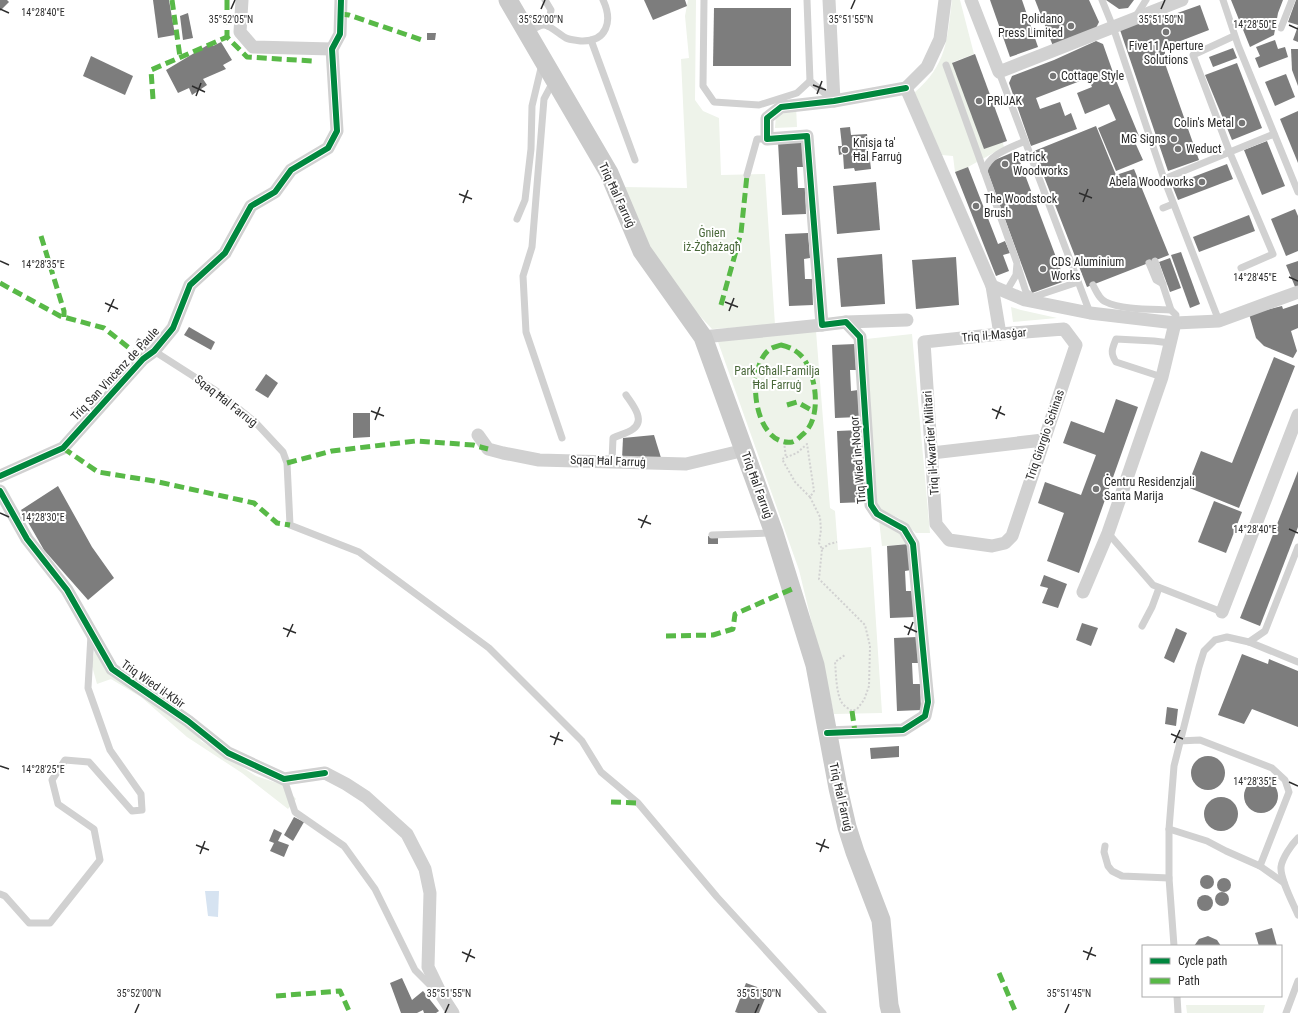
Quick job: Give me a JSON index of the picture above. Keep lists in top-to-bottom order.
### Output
{
  "streets": {
    "main road": ["Triq Ħal Farruġ"],
    "street": [
      "Triq il-Masġar",
      "Triq San Vinċenz de Paule",
      "Sqaq Ħal Farruġ",
      "Triq Giorgio Schinas",
      "Triq il-Kwartier Militari",
      "Triq Wied in-Noqor",
      "Triq Wied il-Kbir"
    ]
  },
  "crossings": [
    ["Triq Ħal Farruġ", "Sqaq Ħal Farruġ"],
    ["Triq Ħal Farruġ", "Triq Wied in-Noqor"],
    ["Triq il-Masġar", "Triq Giorgio Schinas"],
    ["Triq il-Masġar", "Triq il-Kwartier Militari"],
    ["Triq San Vinċenz de Paule", "Sqaq Ħal Farruġ"],
    ["Triq Giorgio Schinas", "Triq il-Kwartier Militari"]
  ],
  "parks": ["Ġnien iż-Żgħażagħ", "Park Għall-Familja Ħal Farruġ"],
  "places": [
    "Polidano Press Limited",
    "Five11 Aperture Solutions",
    "Cottage Style",
    "PRIJAK",
    "Colin's Metal",
    "MG Signs",
    "Weduct",
    "Knisja ta' Ħal Farruġ",
    "Patrick Woodworks",
    "Abela Woodworks",
    "The Woodstock Brush",
    "CDS Aluminium Works",
    "Ċentru Residenzjali Santa Marija"
  ],
  "legend": ["Cycle path", "Path"],
  "coordinates": [
    "14°28'40\"E",
    "35°52'05\"N",
    "35°52'00\"N",
    "35°51'55\"N",
    "35°51'50\"N",
    "14°28'50\"E",
    "14°28'35\"E",
    "14°28'45\"E",
    "14°28'30\"E",
    "14°28'25\"E",
    "35°51'45\"N"
  ]
}
